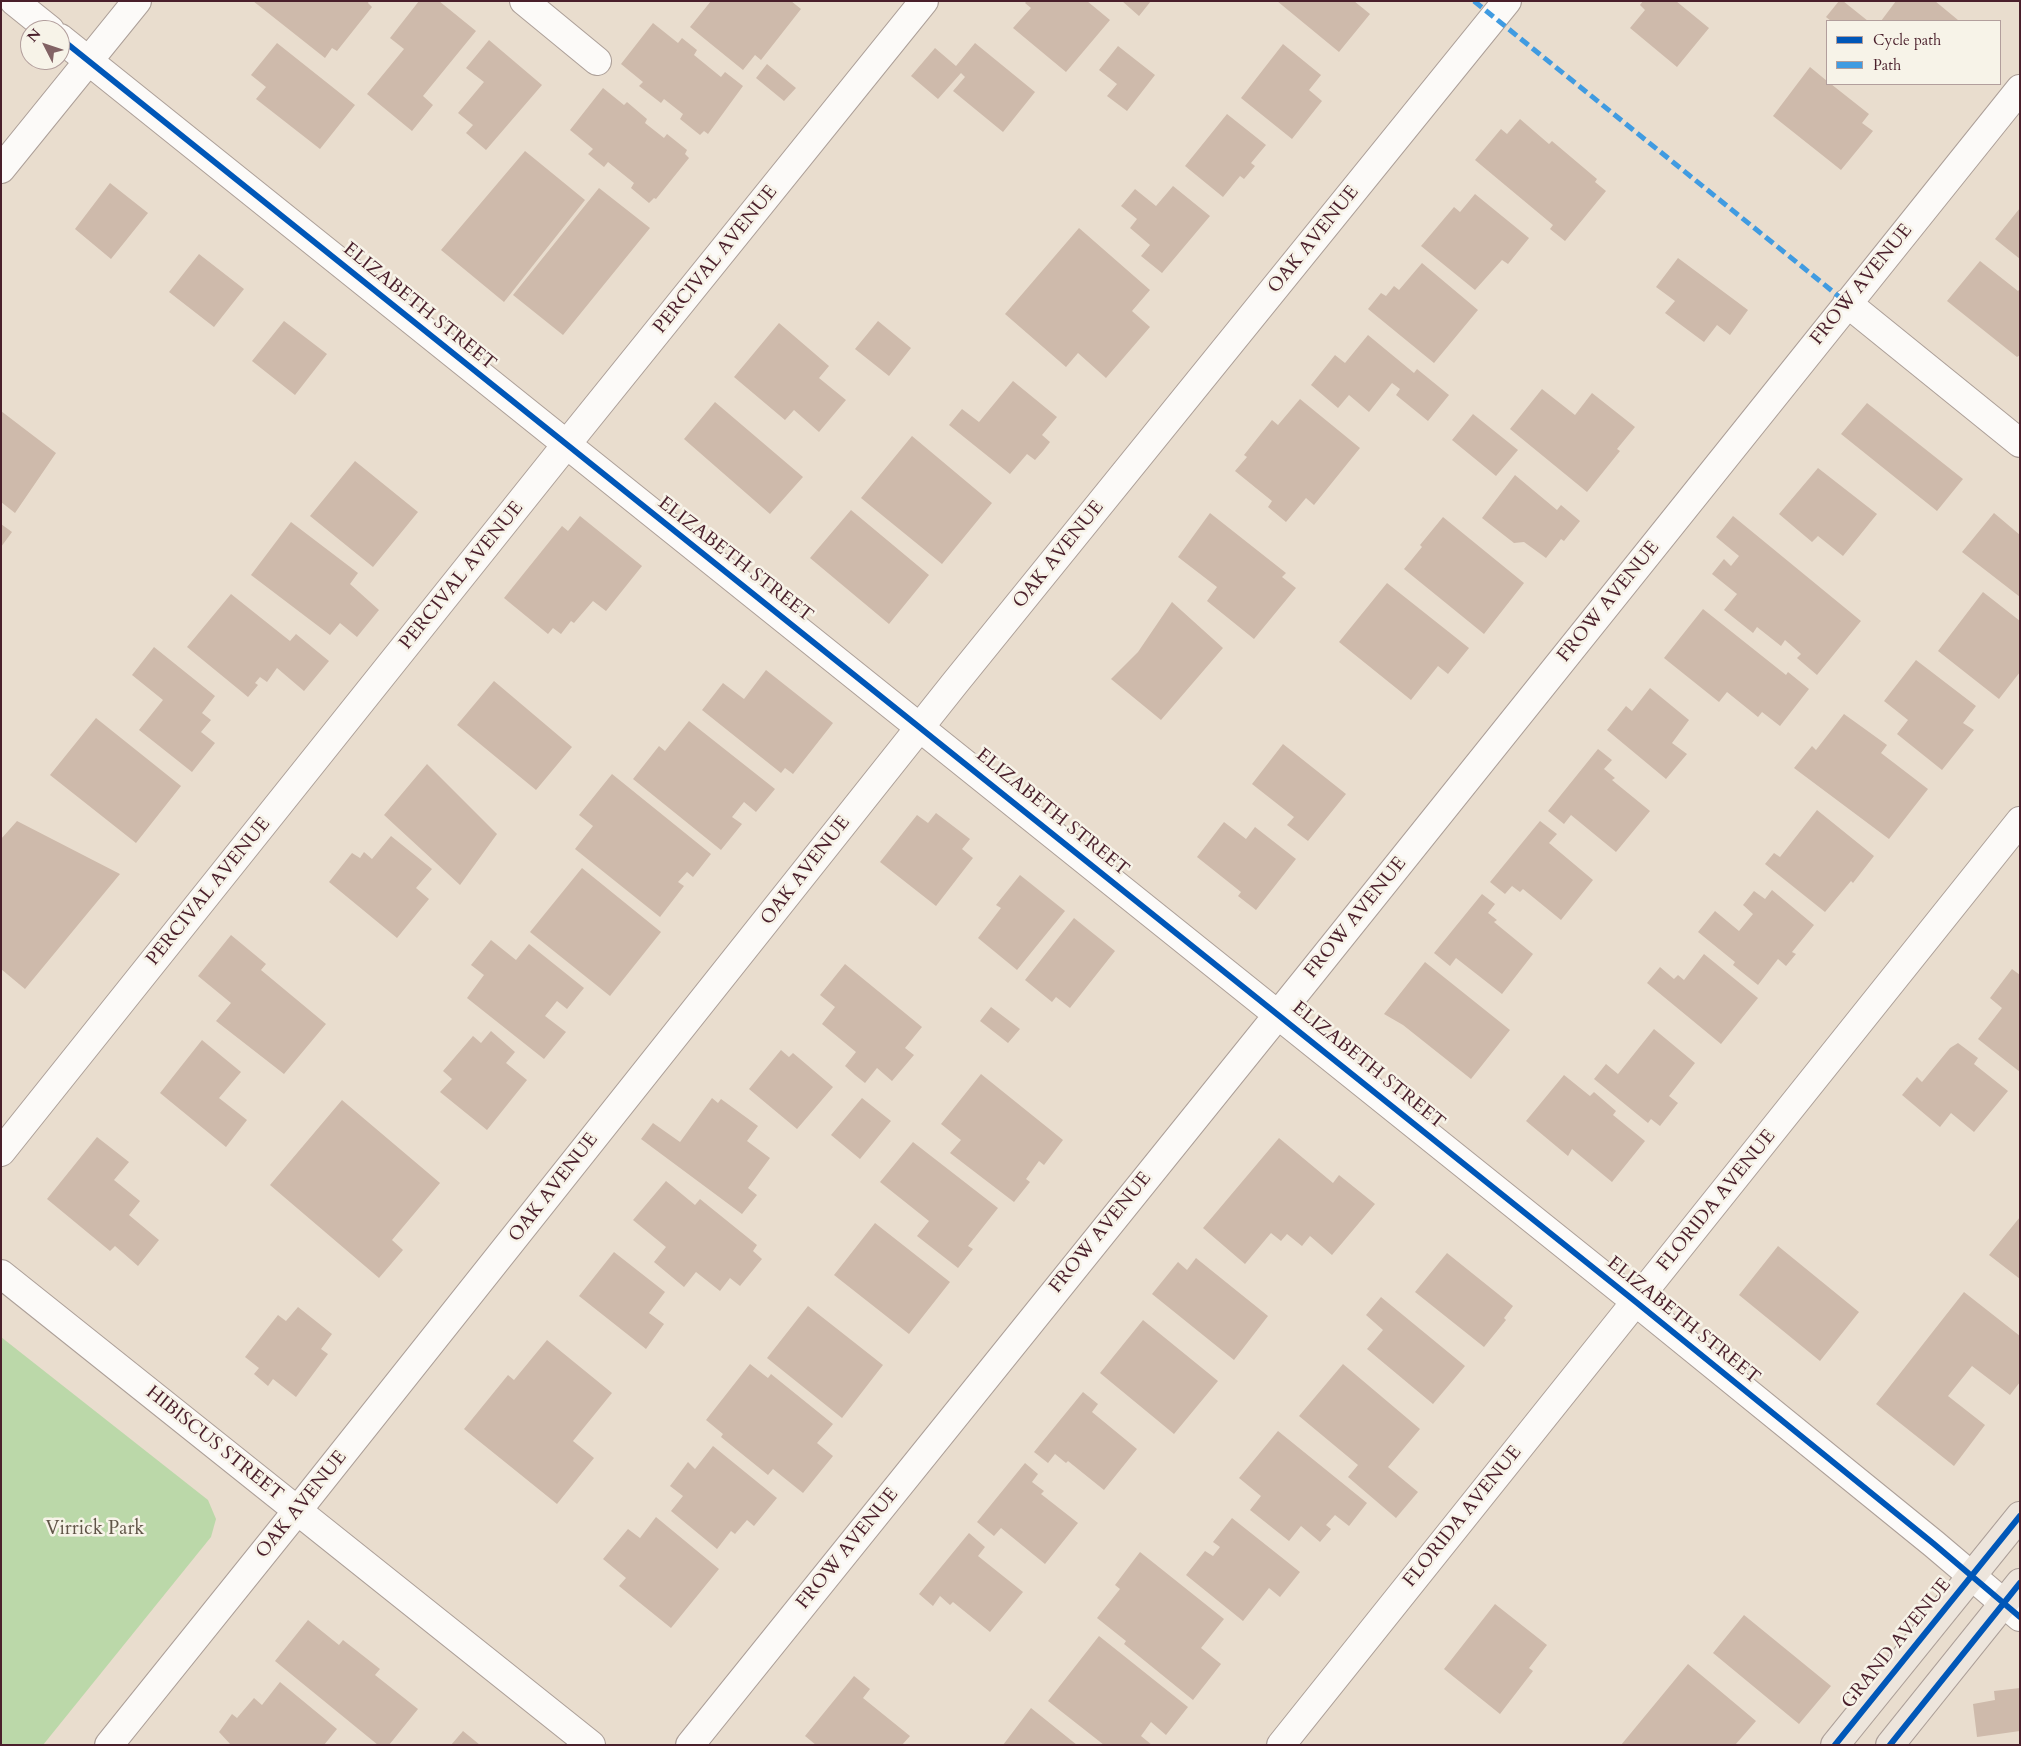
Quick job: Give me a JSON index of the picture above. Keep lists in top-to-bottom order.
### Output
{
  "streets": {
    "main road": ["GRAND AVENUE"],
    "street": [
      "OAK AVENUE",
      "PERCIVAL AVENUE",
      "FROW AVENUE",
      "ELIZABETH STREET",
      "FLORIDA AVENUE",
      "HIBISCUS STREET"
    ]
  },
  "crossings": [
    ["OAK AVENUE", "ELIZABETH STREET"],
    ["OAK AVENUE", "HIBISCUS STREET"],
    ["PERCIVAL AVENUE", "ELIZABETH STREET"],
    ["FROW AVENUE", "ELIZABETH STREET"],
    ["ELIZABETH STREET", "FLORIDA AVENUE"],
    ["ELIZABETH STREET", "GRAND AVENUE"]
  ],
  "parks": ["Virrick Park"],
  "legend": ["Cycle path", "Path"],
  "north": "top left"
}
